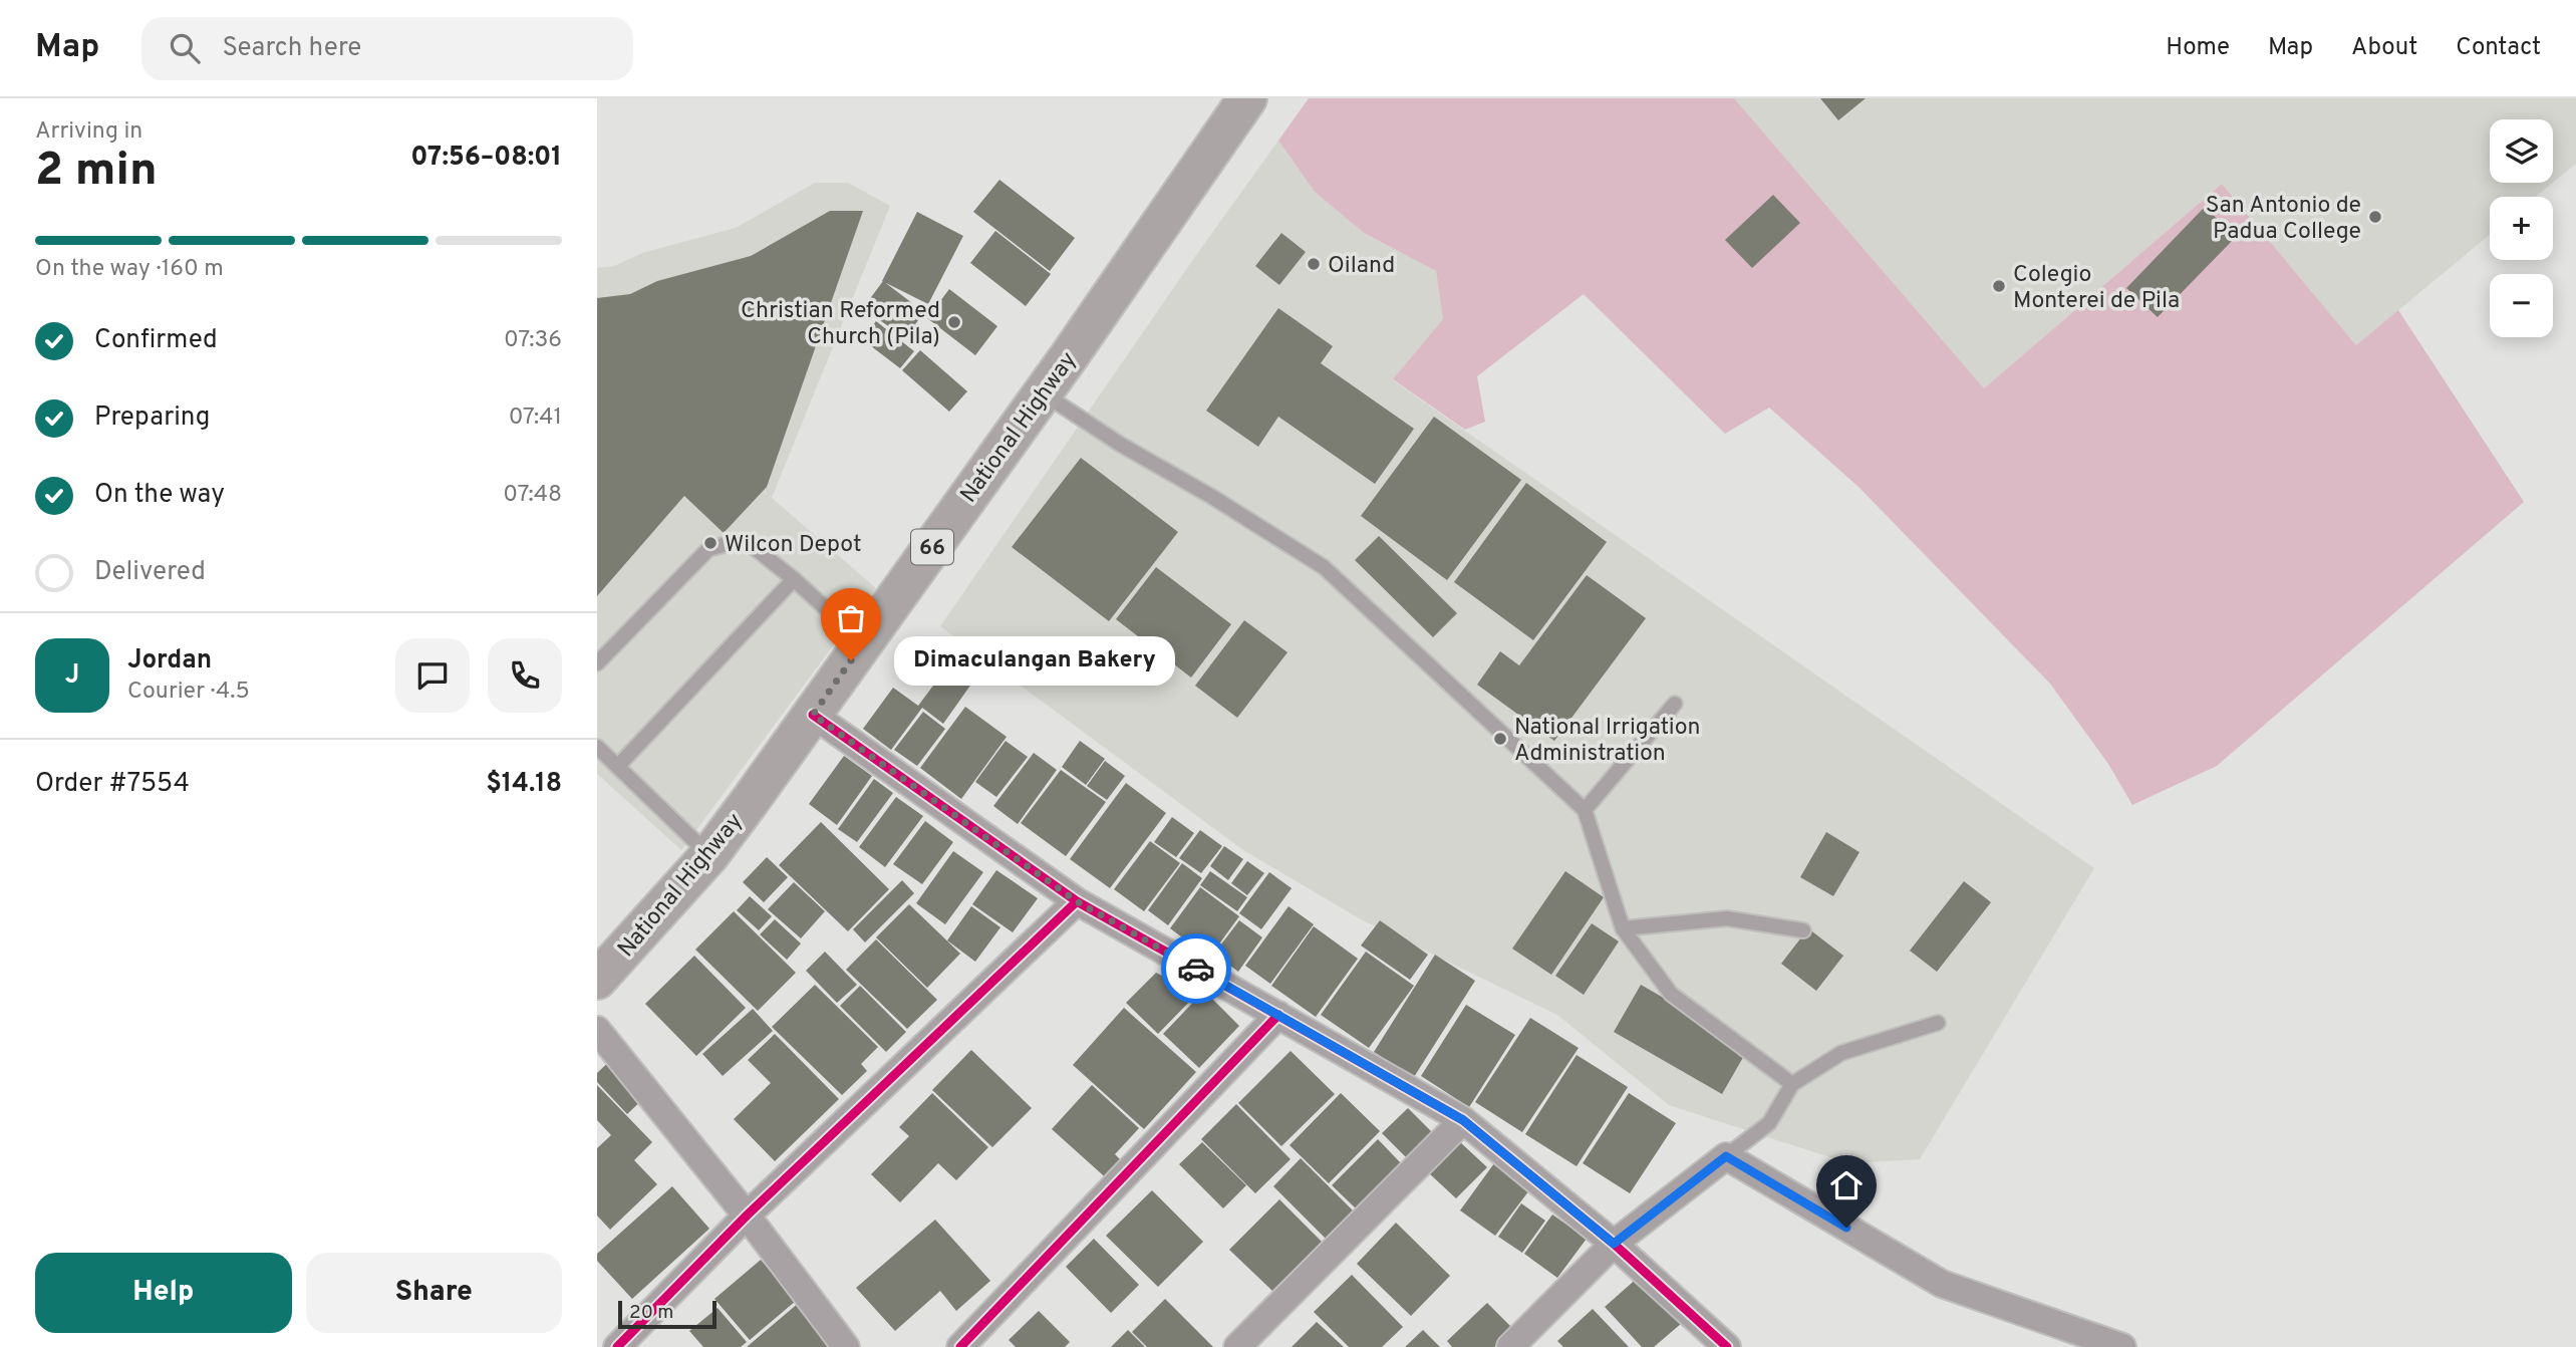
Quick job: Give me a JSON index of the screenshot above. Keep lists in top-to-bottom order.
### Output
{
  "streets": {
    "main road": ["National Highway", "66"]
  },
  "places": [
    "San Antonio de Padua College",
    "Oiland",
    "Colegio Monterei de Pila",
    "Christian Reformed Church (Pila)",
    "Wilcon Depot",
    "Dimaculangan Bakery",
    "National Irrigation Administration"
  ],
  "scale_bar": "20 m",
  "page": {
    "header": "Map",
    "search": "Search here",
    "nav": [
      "Home",
      "Map",
      "About",
      "Contact"
    ],
    "heading": ["2 min", "Arriving in", "07:56–08:01"],
    "panel": [
      "Jordan",
      "Courier · 4.5",
      "Order #7554",
      "$14.18"
    ],
    "map_buttons": ["+", "−"],
    "bar": "On the way · 160 m",
    "list": [
      ["Confirmed", "07:36"],
      ["Preparing", "07:41"],
      ["On the way", "07:48"],
      "Delivered"
    ],
    "bubble": "Dimaculangan Bakery",
    "round": "J",
    "buttons": ["Help", "Share"],
    "scale": "20 m"
  }
}
